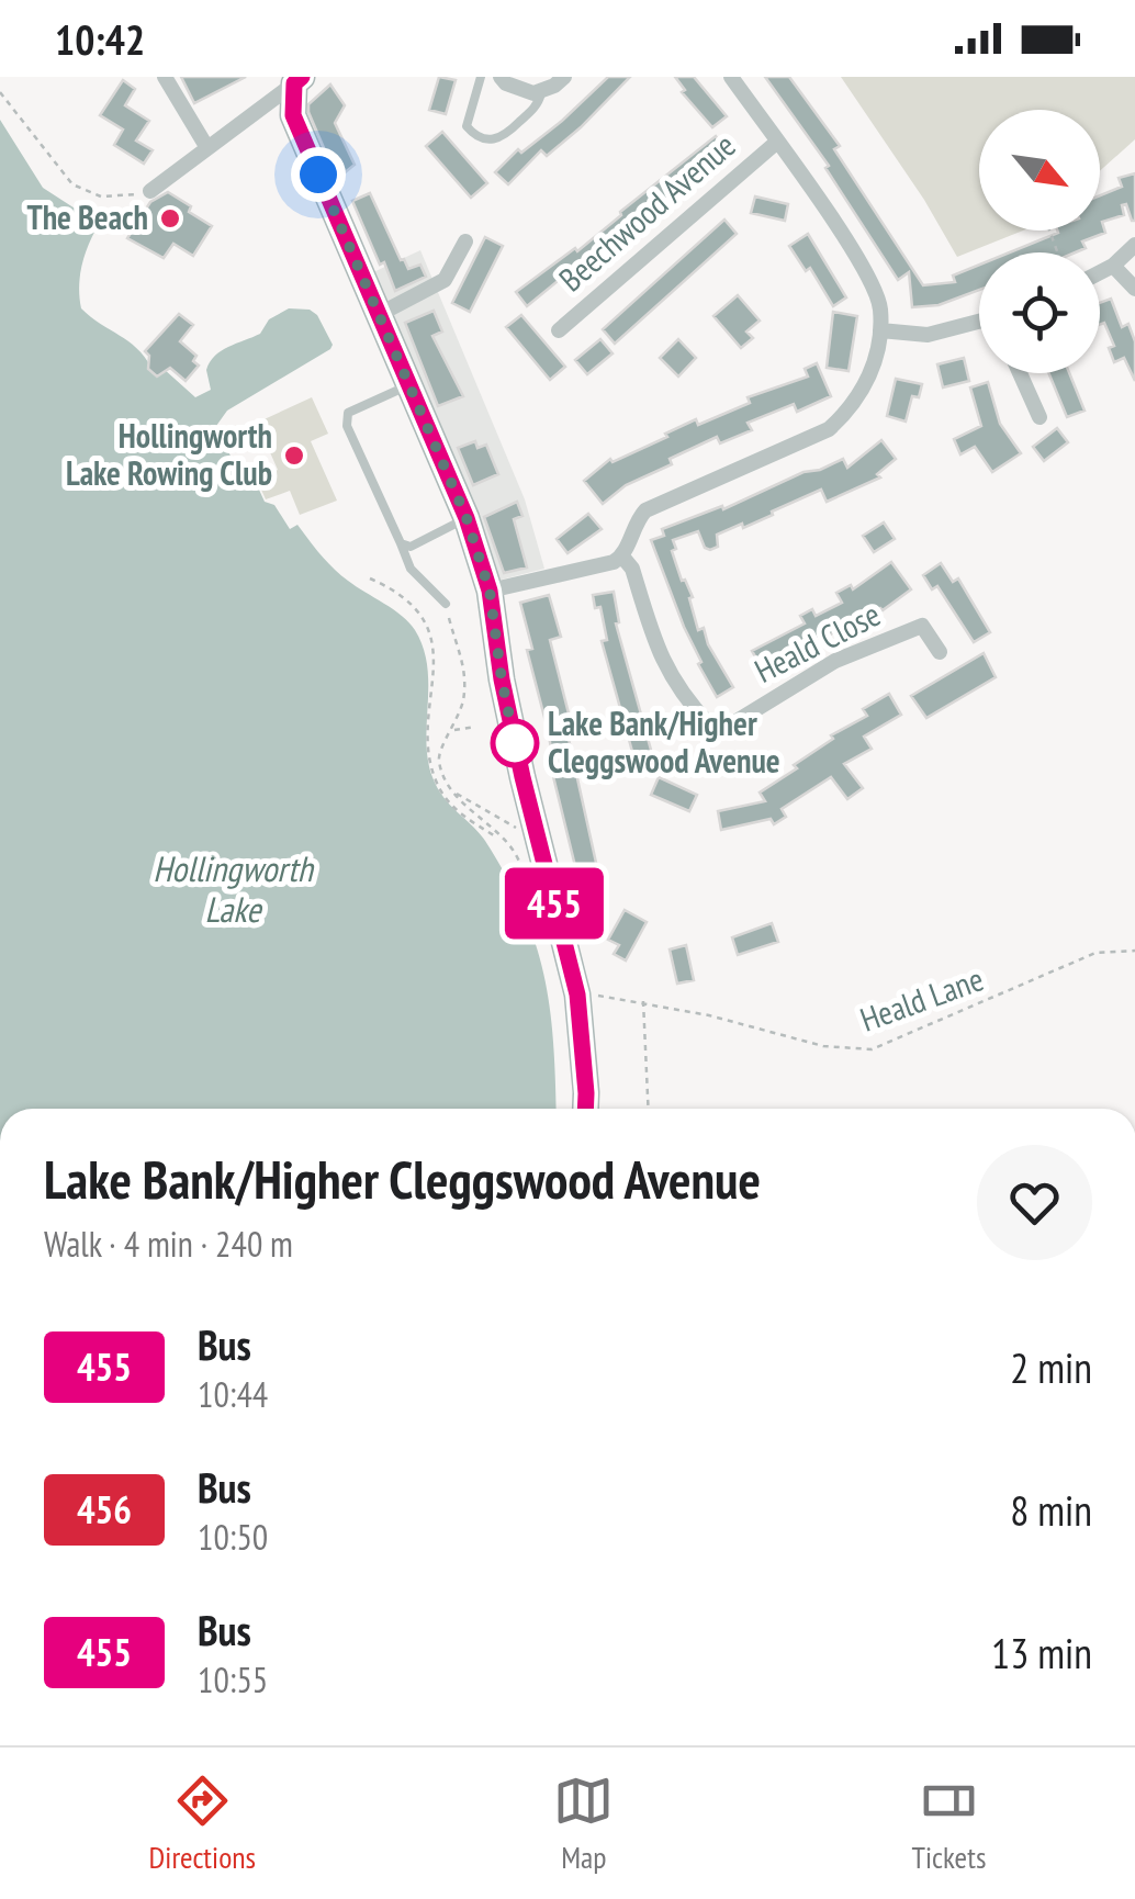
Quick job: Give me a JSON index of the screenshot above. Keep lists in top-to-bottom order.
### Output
{
  "streets": {
    "street": ["Beechwood Avenue", "Heald Close"],
    "path": ["Heald Lane"]
  },
  "water": ["Hollingworth Lake"],
  "places": ["The Beach", "Hollingworth Lake Rowing Club", "Lake Bank/Higher Cleggswood Avenue"],
  "lines": ["bus line 455"],
  "north": "bottom right",
  "page": {
    "status": "10:42",
    "on_map": "455",
    "heading": ["Lake Bank/Higher Cleggswood Avenue", "Walk · 4 min · 240 m"],
    "list": [
      {
        "mark": "455",
        "name": "Bus",
        "note": "10:44",
        "value": "2 min"
      },
      {
        "mark": "456",
        "name": "Bus",
        "note": "10:50",
        "value": "8 min"
      },
      {
        "mark": "455",
        "name": "Bus",
        "note": "10:55",
        "value": "13 min"
      }
    ],
    "tabs": ["Directions", "Map", "Tickets"]
  }
}
